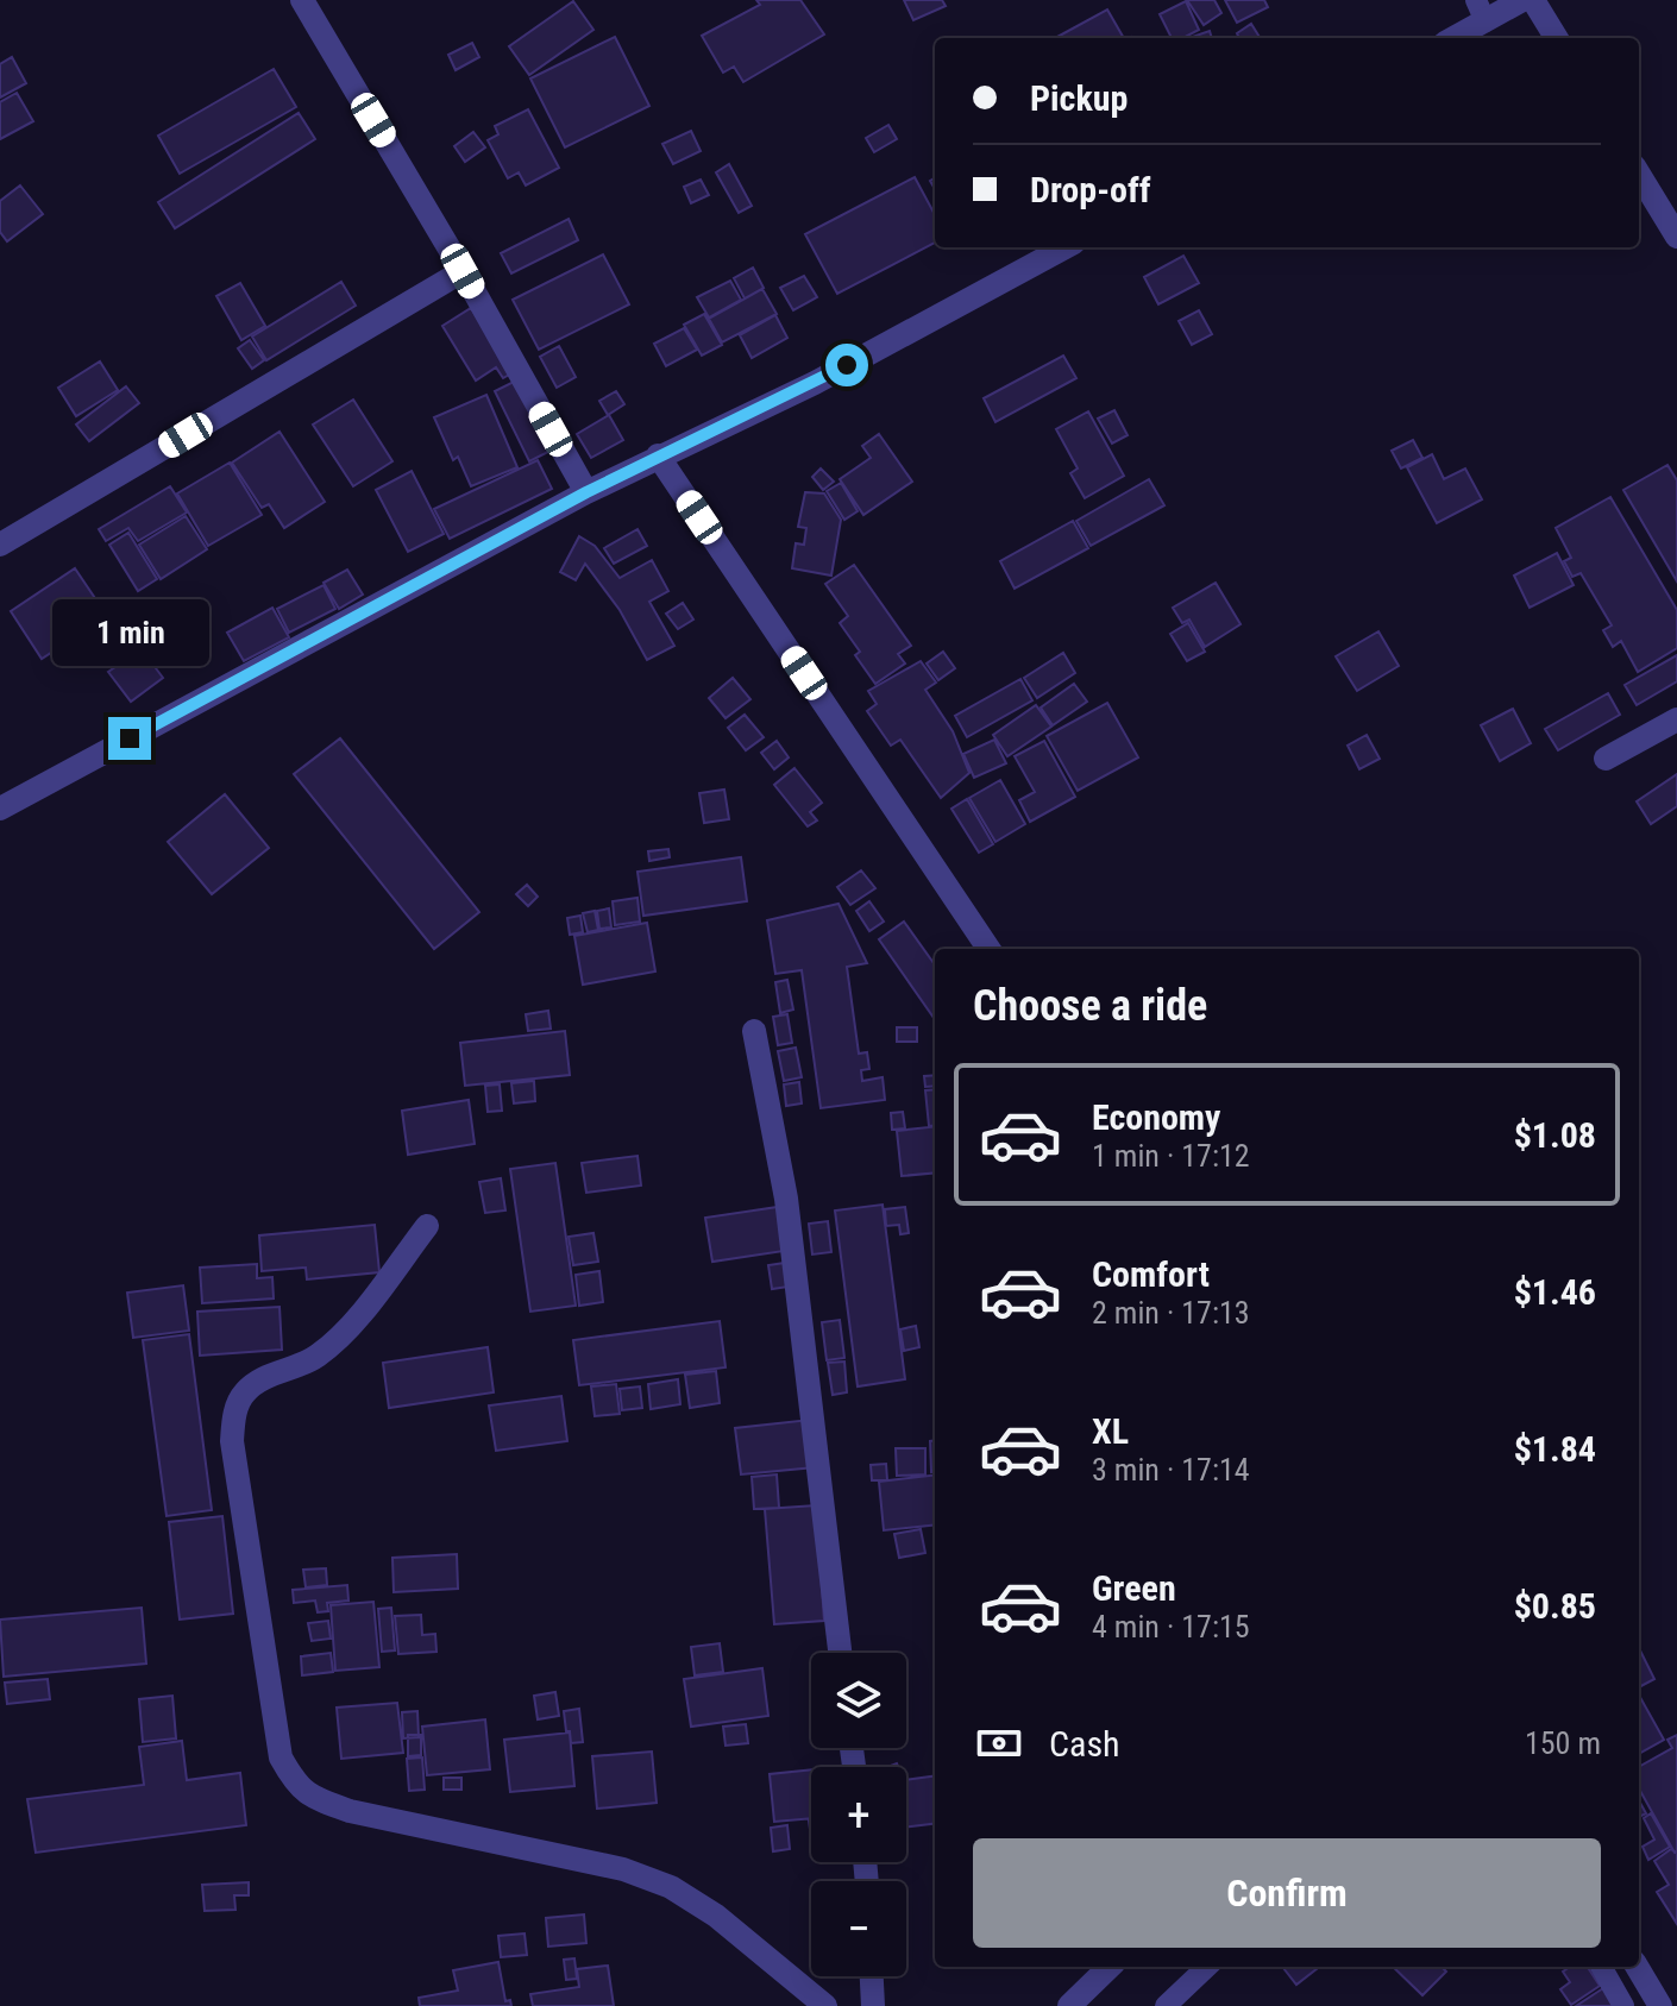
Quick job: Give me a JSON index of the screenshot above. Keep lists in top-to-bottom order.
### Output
{
  "page": {
    "banner": ["Pickup", "Drop-off"],
    "bubble": "1 min",
    "heading": "Choose a ride",
    "list": [
      {
        "name": "Economy",
        "note": "1 min · 17:12",
        "value": "$1.08"
      },
      {
        "name": "Comfort",
        "note": "2 min · 17:13",
        "value": "$1.46"
      },
      {
        "name": "XL",
        "note": "3 min · 17:14",
        "value": "$1.84"
      },
      {
        "name": "Green",
        "note": "4 min · 17:15",
        "value": "$0.85"
      }
    ],
    "map_buttons": ["+", "−"],
    "pay": ["Cash", "150 m"],
    "buttons": "Confirm"
  }
}
